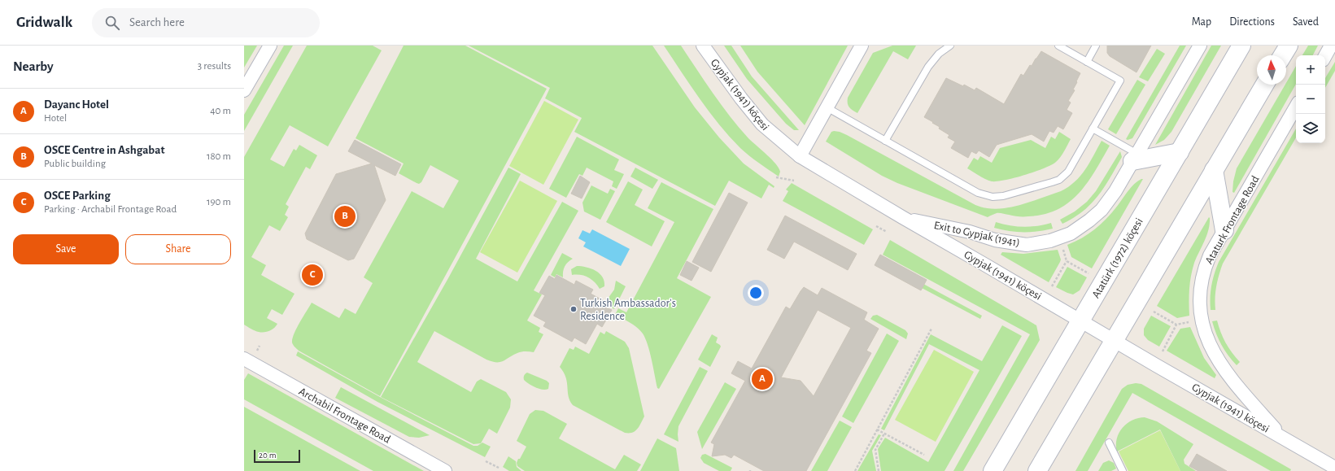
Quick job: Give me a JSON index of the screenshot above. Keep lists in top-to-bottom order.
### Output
{
  "streets": {
    "main road": ["Atatürk (1972) köçesi"],
    "street": [
      "Gypjak (1941) köçesi",
      "Ataturk Frontage Road",
      "Exit to Gypjak (1941)",
      "Archabil Frontage Road"
    ]
  },
  "crossings": [
    ["Gypjak (1941) köçesi", "Ataturk Frontage Road"],
    ["Gypjak (1941) köçesi", "Exit to Gypjak (1941)"],
    ["Gypjak (1941) köçesi", "Atatürk (1972) köçesi"]
  ],
  "places": ["Turkish Ambassador's Residence"],
  "scale_bar": "20 m",
  "north": "top",
  "page": {
    "header": "Gridwalk",
    "search": "Search here",
    "nav": ["Map", "Directions", "Saved"],
    "heading": ["Nearby", "3 results"],
    "map_buttons": ["+", "−"],
    "list": [
      {
        "mark": "A",
        "name": "Dayanc Hotel",
        "note": "Hotel",
        "value": "40 m"
      },
      {
        "mark": "B",
        "name": "OSCE Centre in Ashgabat",
        "note": "Public building",
        "value": "180 m"
      },
      {
        "mark": "C",
        "name": "OSCE Parking",
        "note": "Parking · Archabil Frontage Road",
        "value": "190 m"
      }
    ],
    "pins": ["B", "C", "A"],
    "buttons": ["Save", "Share"],
    "scale": "20 m"
  }
}
